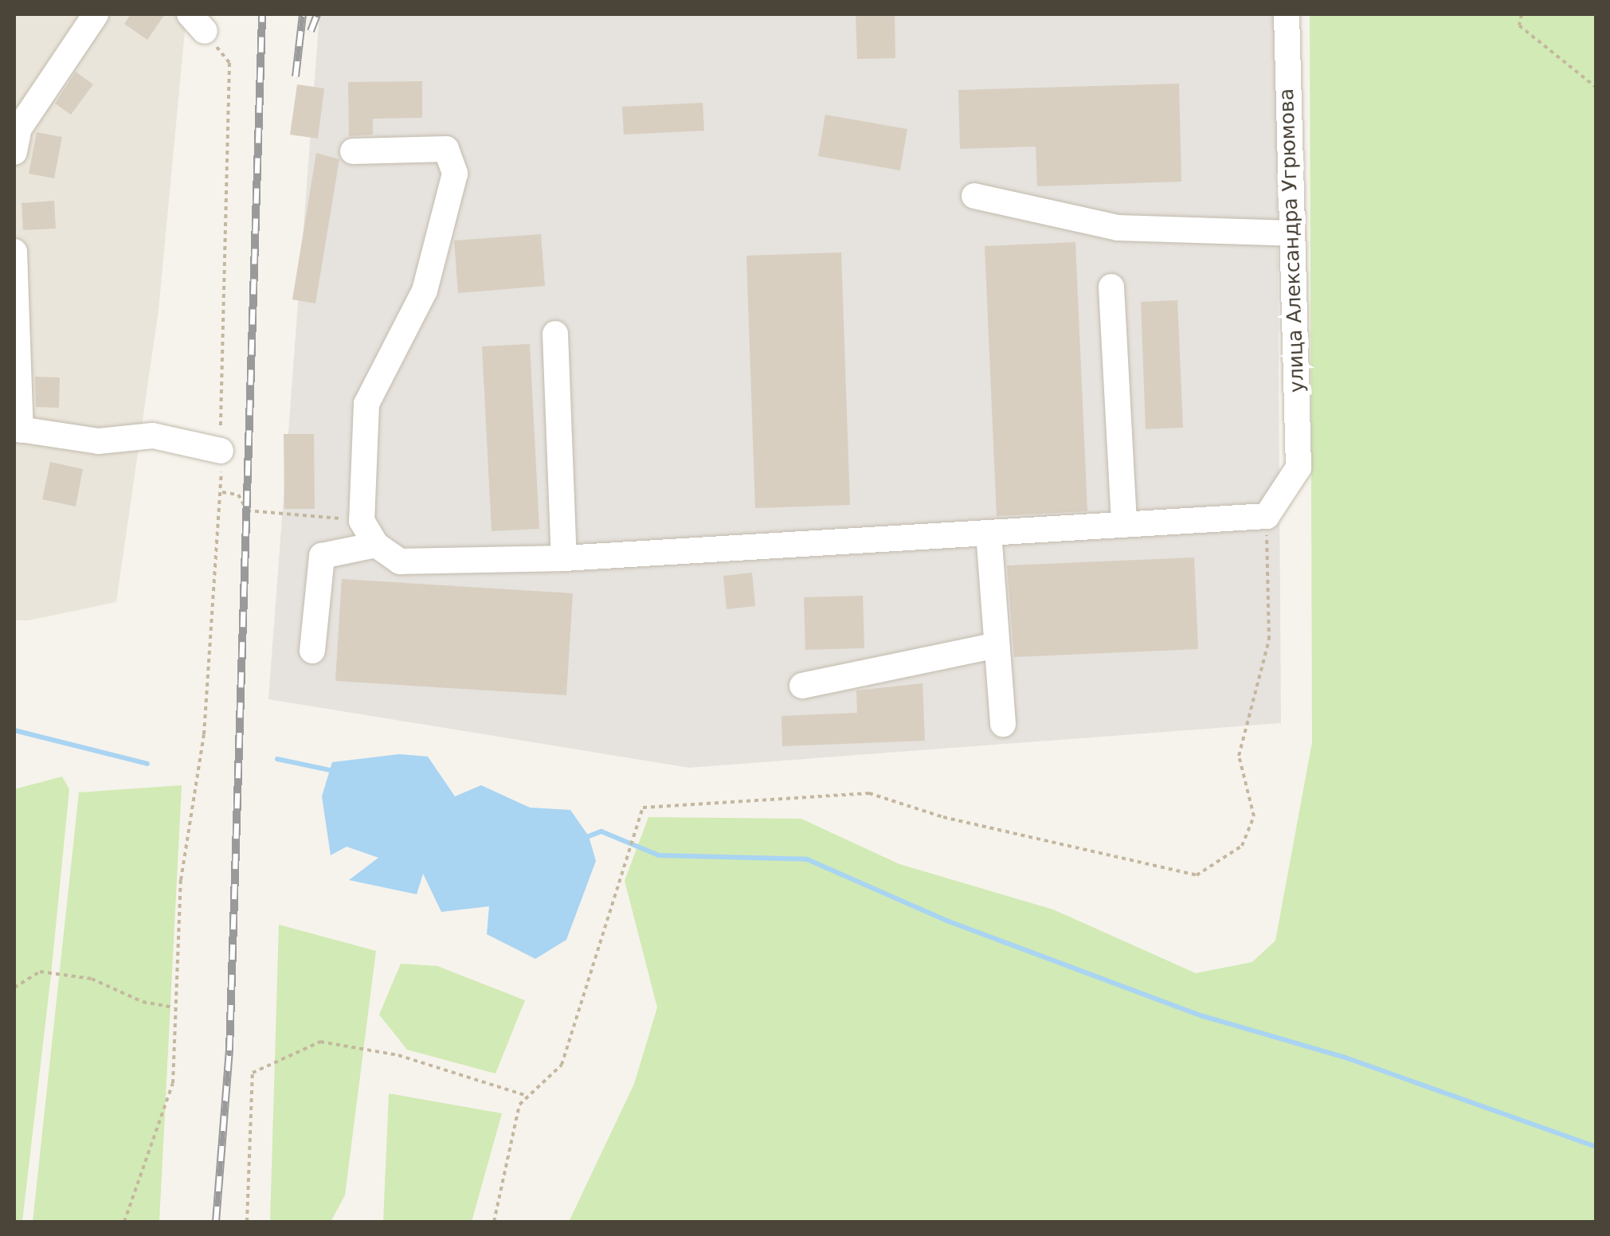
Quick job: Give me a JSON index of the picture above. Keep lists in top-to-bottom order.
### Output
{
  "streets": {
    "street": ["улица Александра Угрюмова"]
  }
}
